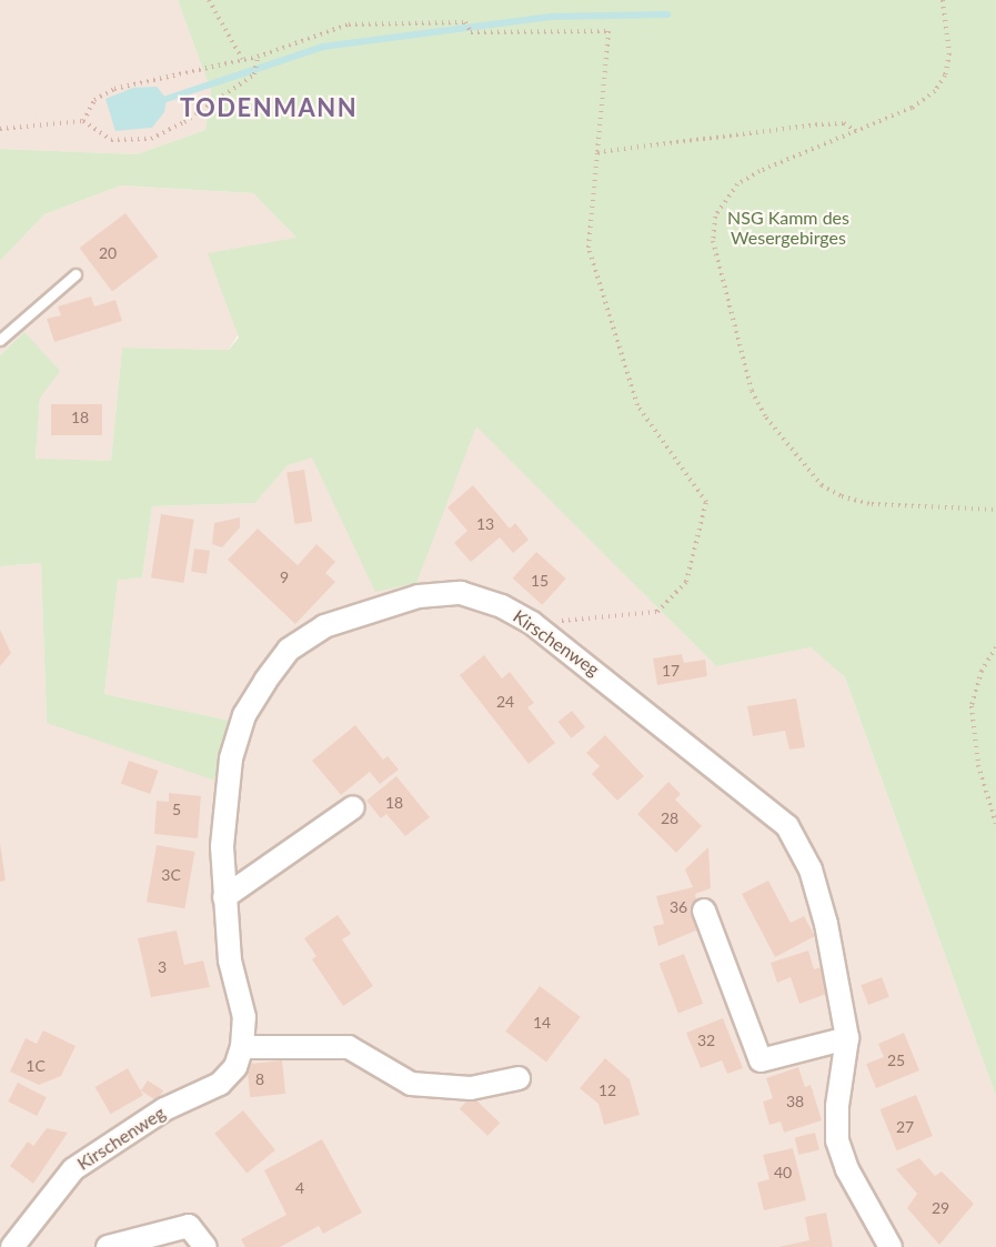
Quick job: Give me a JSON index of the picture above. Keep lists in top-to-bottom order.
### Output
{
  "streets": {
    "street": ["Kirschenweg"]
  },
  "districts": ["TODENMANN"],
  "parks": ["NSG Kamm des Wesergebirges"],
  "house_numbers": [
    "20",
    "18",
    "13",
    "9",
    "15",
    "17",
    "24",
    "18",
    "5",
    "28",
    "3C",
    "36",
    "3",
    "14",
    "32",
    "25",
    "1C",
    "8",
    "12",
    "38",
    "27",
    "40",
    "4",
    "29"
  ]
}
